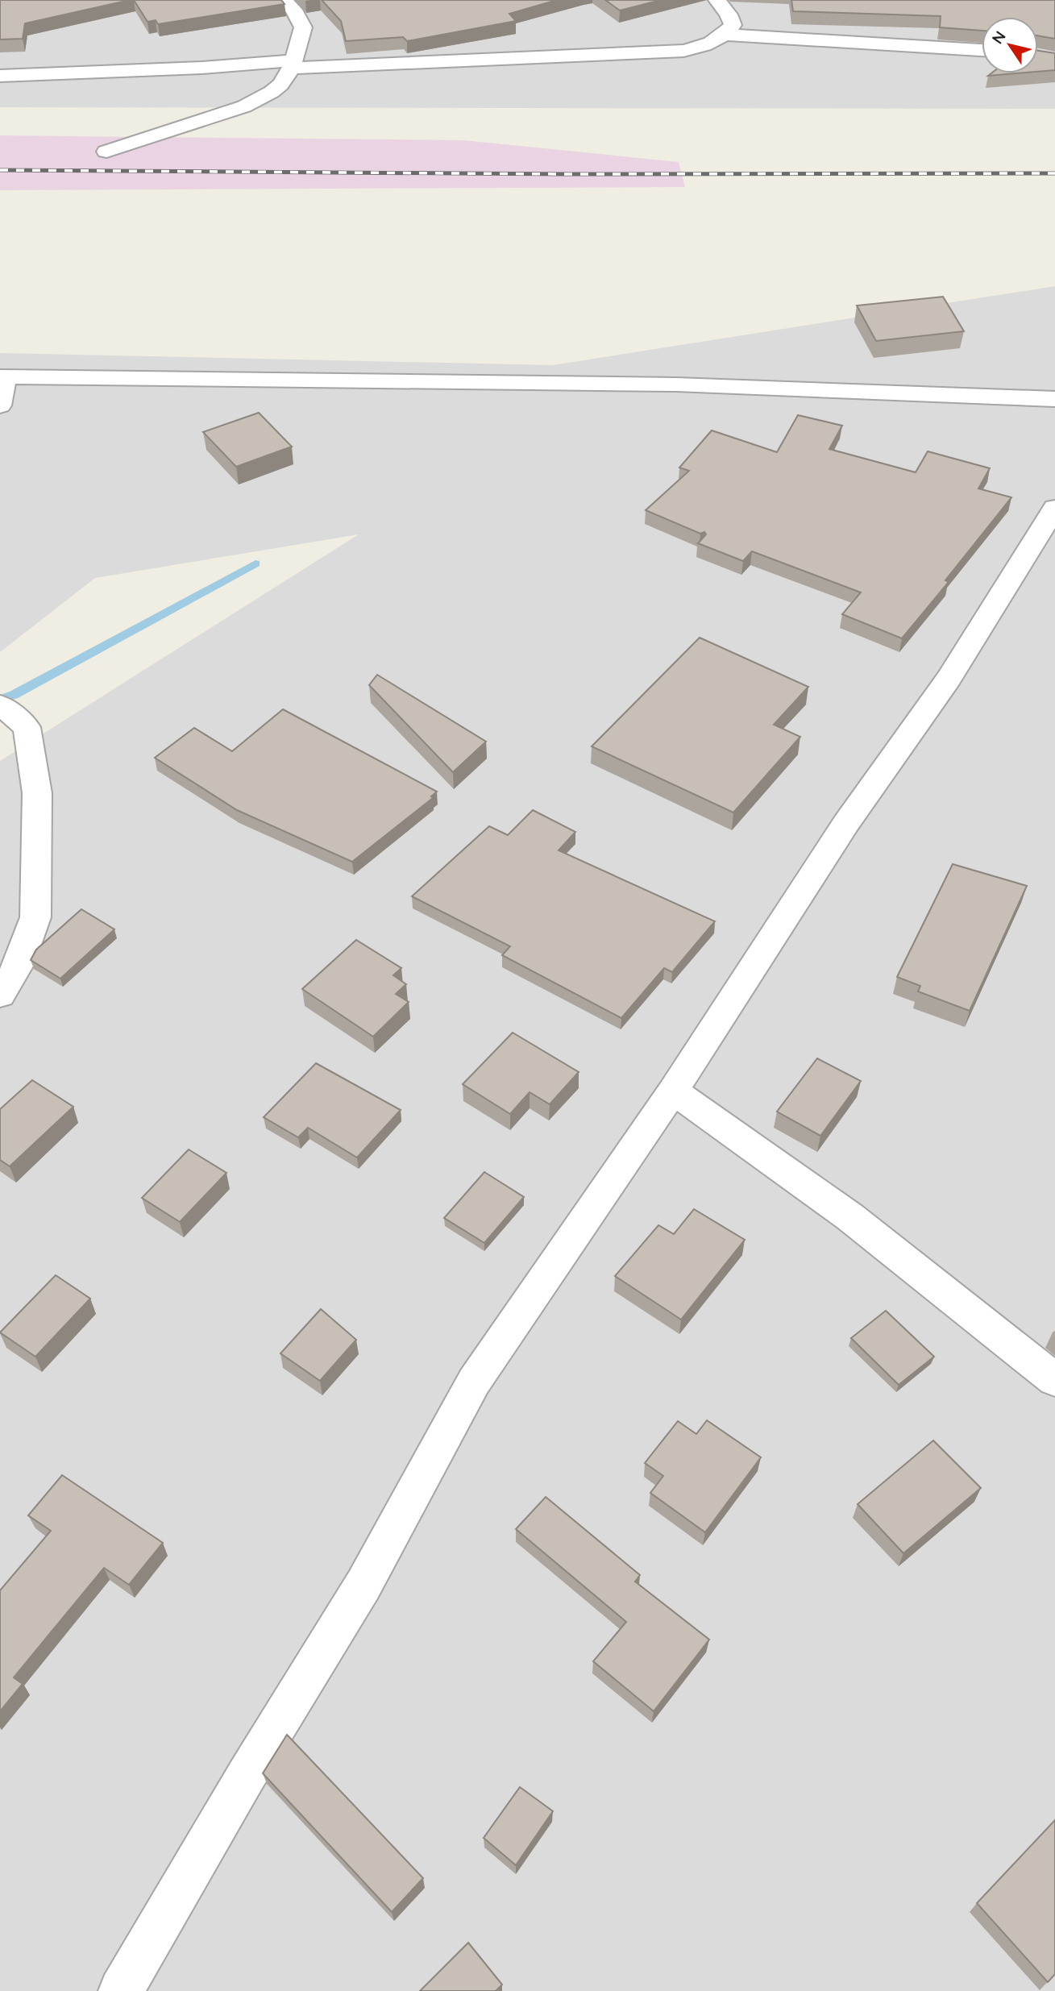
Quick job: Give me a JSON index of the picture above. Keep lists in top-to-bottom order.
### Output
{
  "north": "top left"
}
